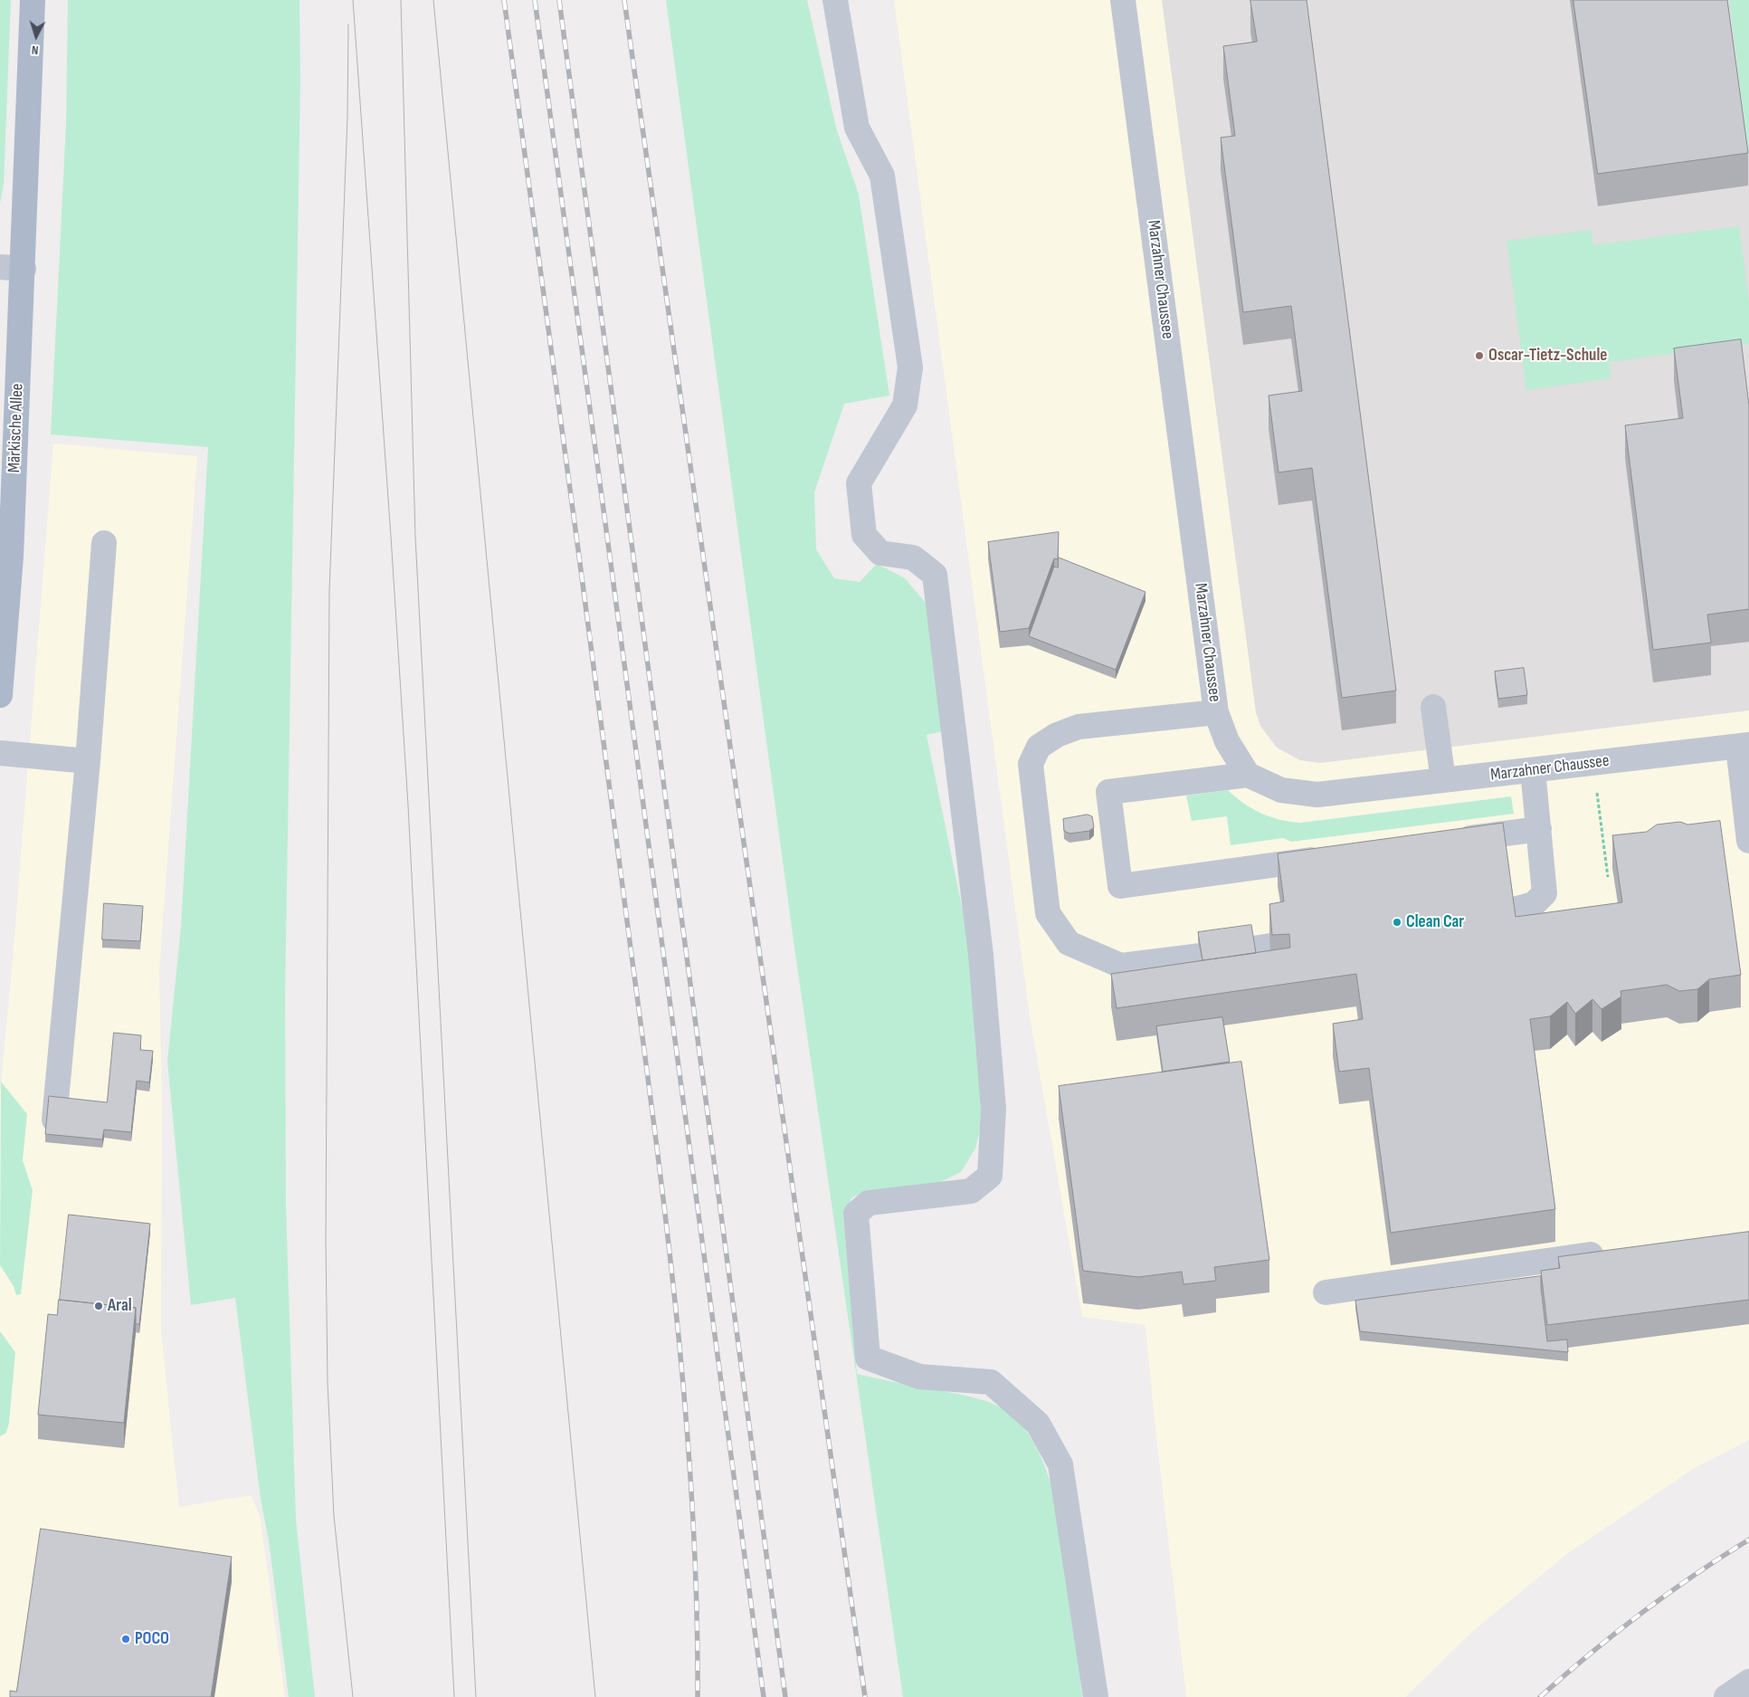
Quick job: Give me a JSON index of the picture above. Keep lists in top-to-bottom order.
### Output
{
  "streets": {
    "main road": ["Märkische Allee"],
    "street": ["Marzahner Chaussee"]
  },
  "places": [
    "Oscar-Tietz-Schule",
    "Clean Car",
    "Aral",
    "POCO"
  ],
  "north": "bottom"
}
